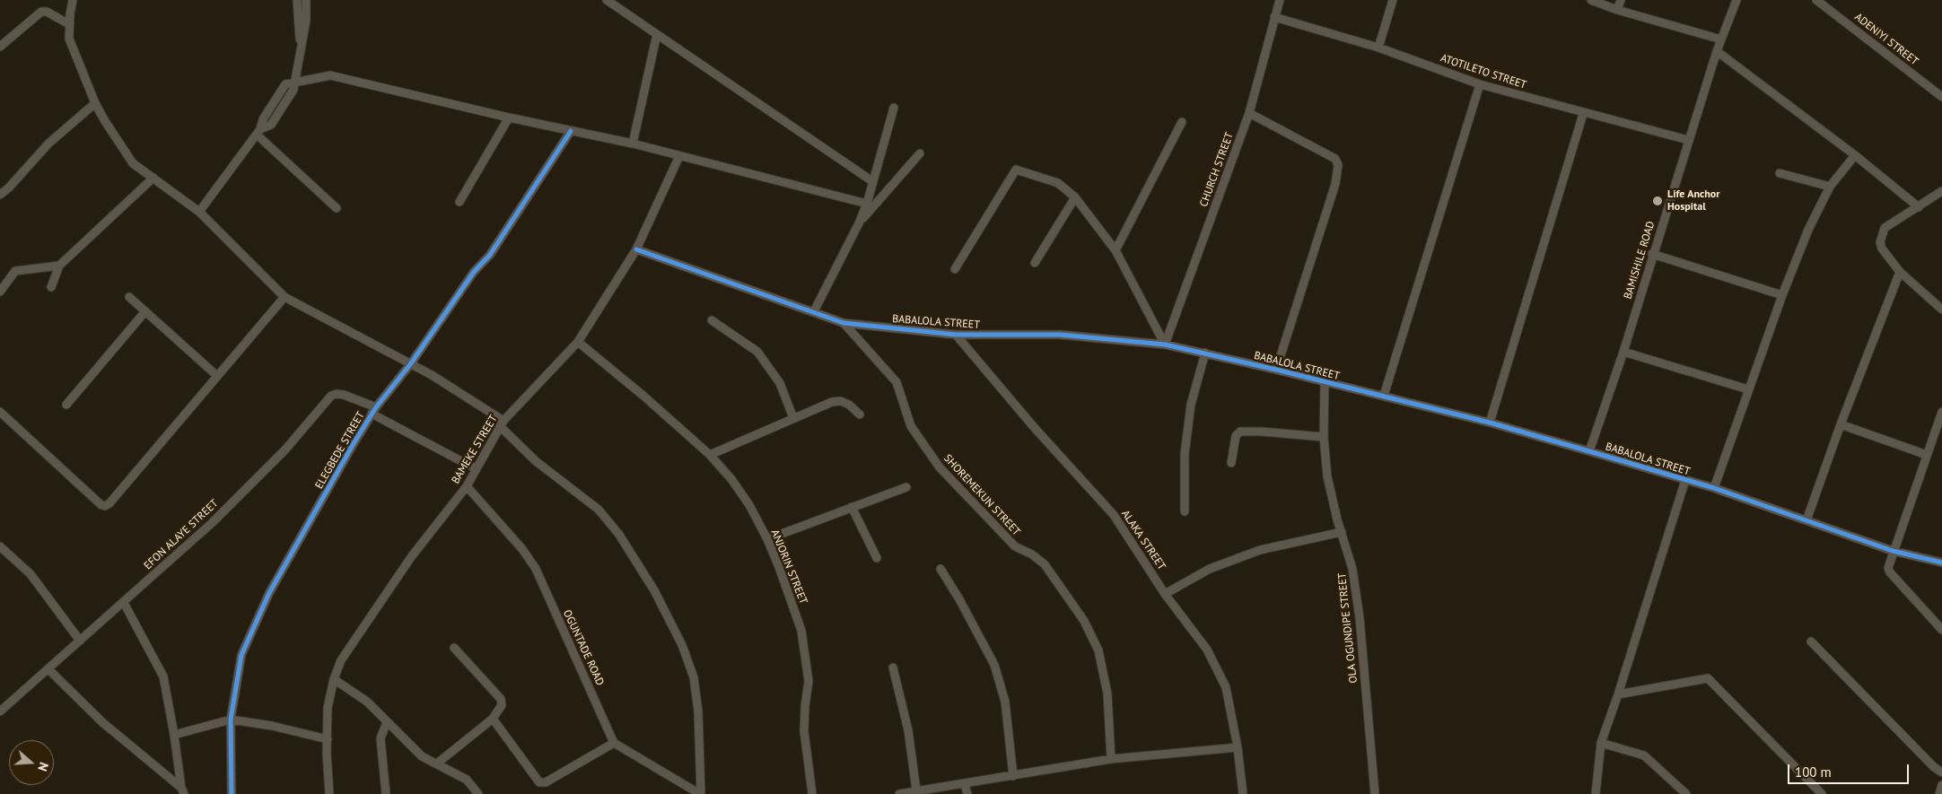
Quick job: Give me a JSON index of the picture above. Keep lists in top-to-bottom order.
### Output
{
  "streets": {
    "street": [
      "ADENIYI STREET",
      "ATOTILETO STREET",
      "CHURCH STREET",
      "BAMISHILE ROAD",
      "BABALOLA STREET",
      "BAMEKE STREET",
      "ELEGBEDE STREET",
      "SHOREMEKUN STREET",
      "EFON ALAYE STREET",
      "ALAKA STREET",
      "ANJORIN STREET",
      "OLA OGUNDIPE STREET",
      "OGUNTADE ROAD"
    ]
  },
  "crossings": [
    ["ATOTILETO STREET", "CHURCH STREET"],
    ["ATOTILETO STREET", "BAMISHILE ROAD"],
    ["CHURCH STREET", "BABALOLA STREET"],
    ["BAMISHILE ROAD", "BABALOLA STREET"],
    ["BABALOLA STREET", "BAMEKE STREET"],
    ["BABALOLA STREET", "SHOREMEKUN STREET"],
    ["BABALOLA STREET", "ALAKA STREET"],
    ["BABALOLA STREET", "OLA OGUNDIPE STREET"],
    ["BAMEKE STREET", "EFON ALAYE STREET"],
    ["BAMEKE STREET", "ANJORIN STREET"],
    ["BAMEKE STREET", "OGUNTADE ROAD"],
    ["ELEGBEDE STREET", "EFON ALAYE STREET"]
  ],
  "places": ["Life Anchor Hospital"],
  "scale_bar": "100 m",
  "north": "right"
}
